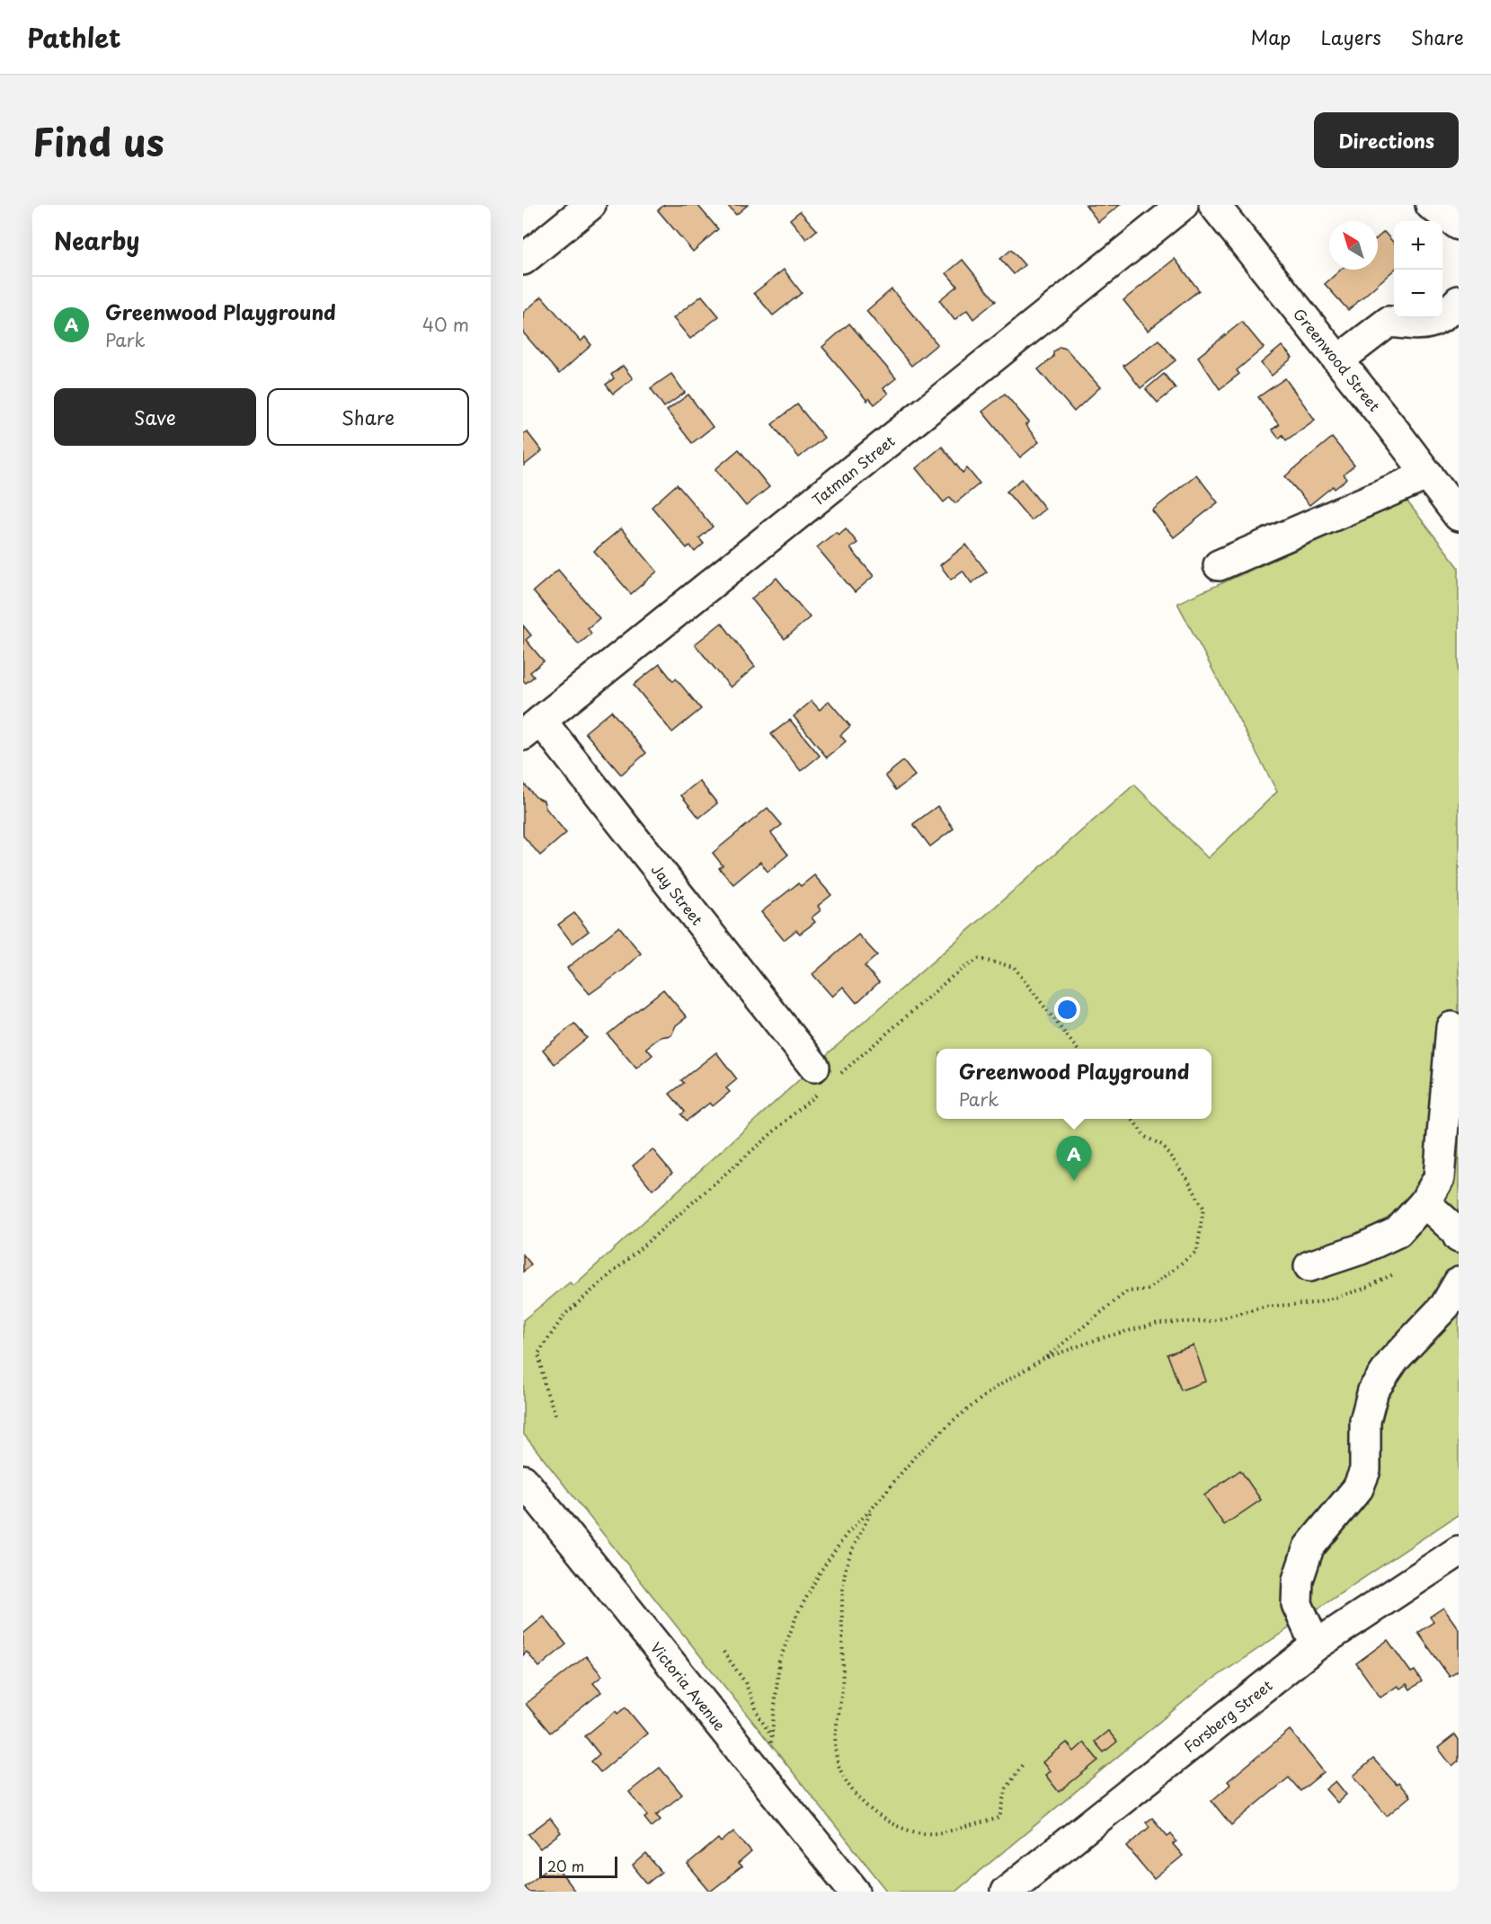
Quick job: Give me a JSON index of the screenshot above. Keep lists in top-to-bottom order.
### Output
{
  "streets": {
    "street": [
      "Greenwood Street",
      "Tatman Street",
      "Jay Street",
      "Victoria Avenue",
      "Forsberg Street"
    ]
  },
  "crossings": [
    ["Tatman Street", "Jay Street"]
  ],
  "scale_bar": "20 m",
  "north": "top left",
  "page": {
    "header": "Pathlet",
    "nav": ["Map", "Layers", "Share"],
    "title": "Find us",
    "buttons": [
      "Directions",
      ["Save", "Share"]
    ],
    "heading": "Nearby",
    "map_buttons": ["+", "−"],
    "list": [
      {
        "mark": "A",
        "name": "Greenwood Playground",
        "note": "Park",
        "value": "40 m"
      }
    ],
    "popup": ["Greenwood Playground", "Park"],
    "pins": "A",
    "scale": "20 m"
  }
}
